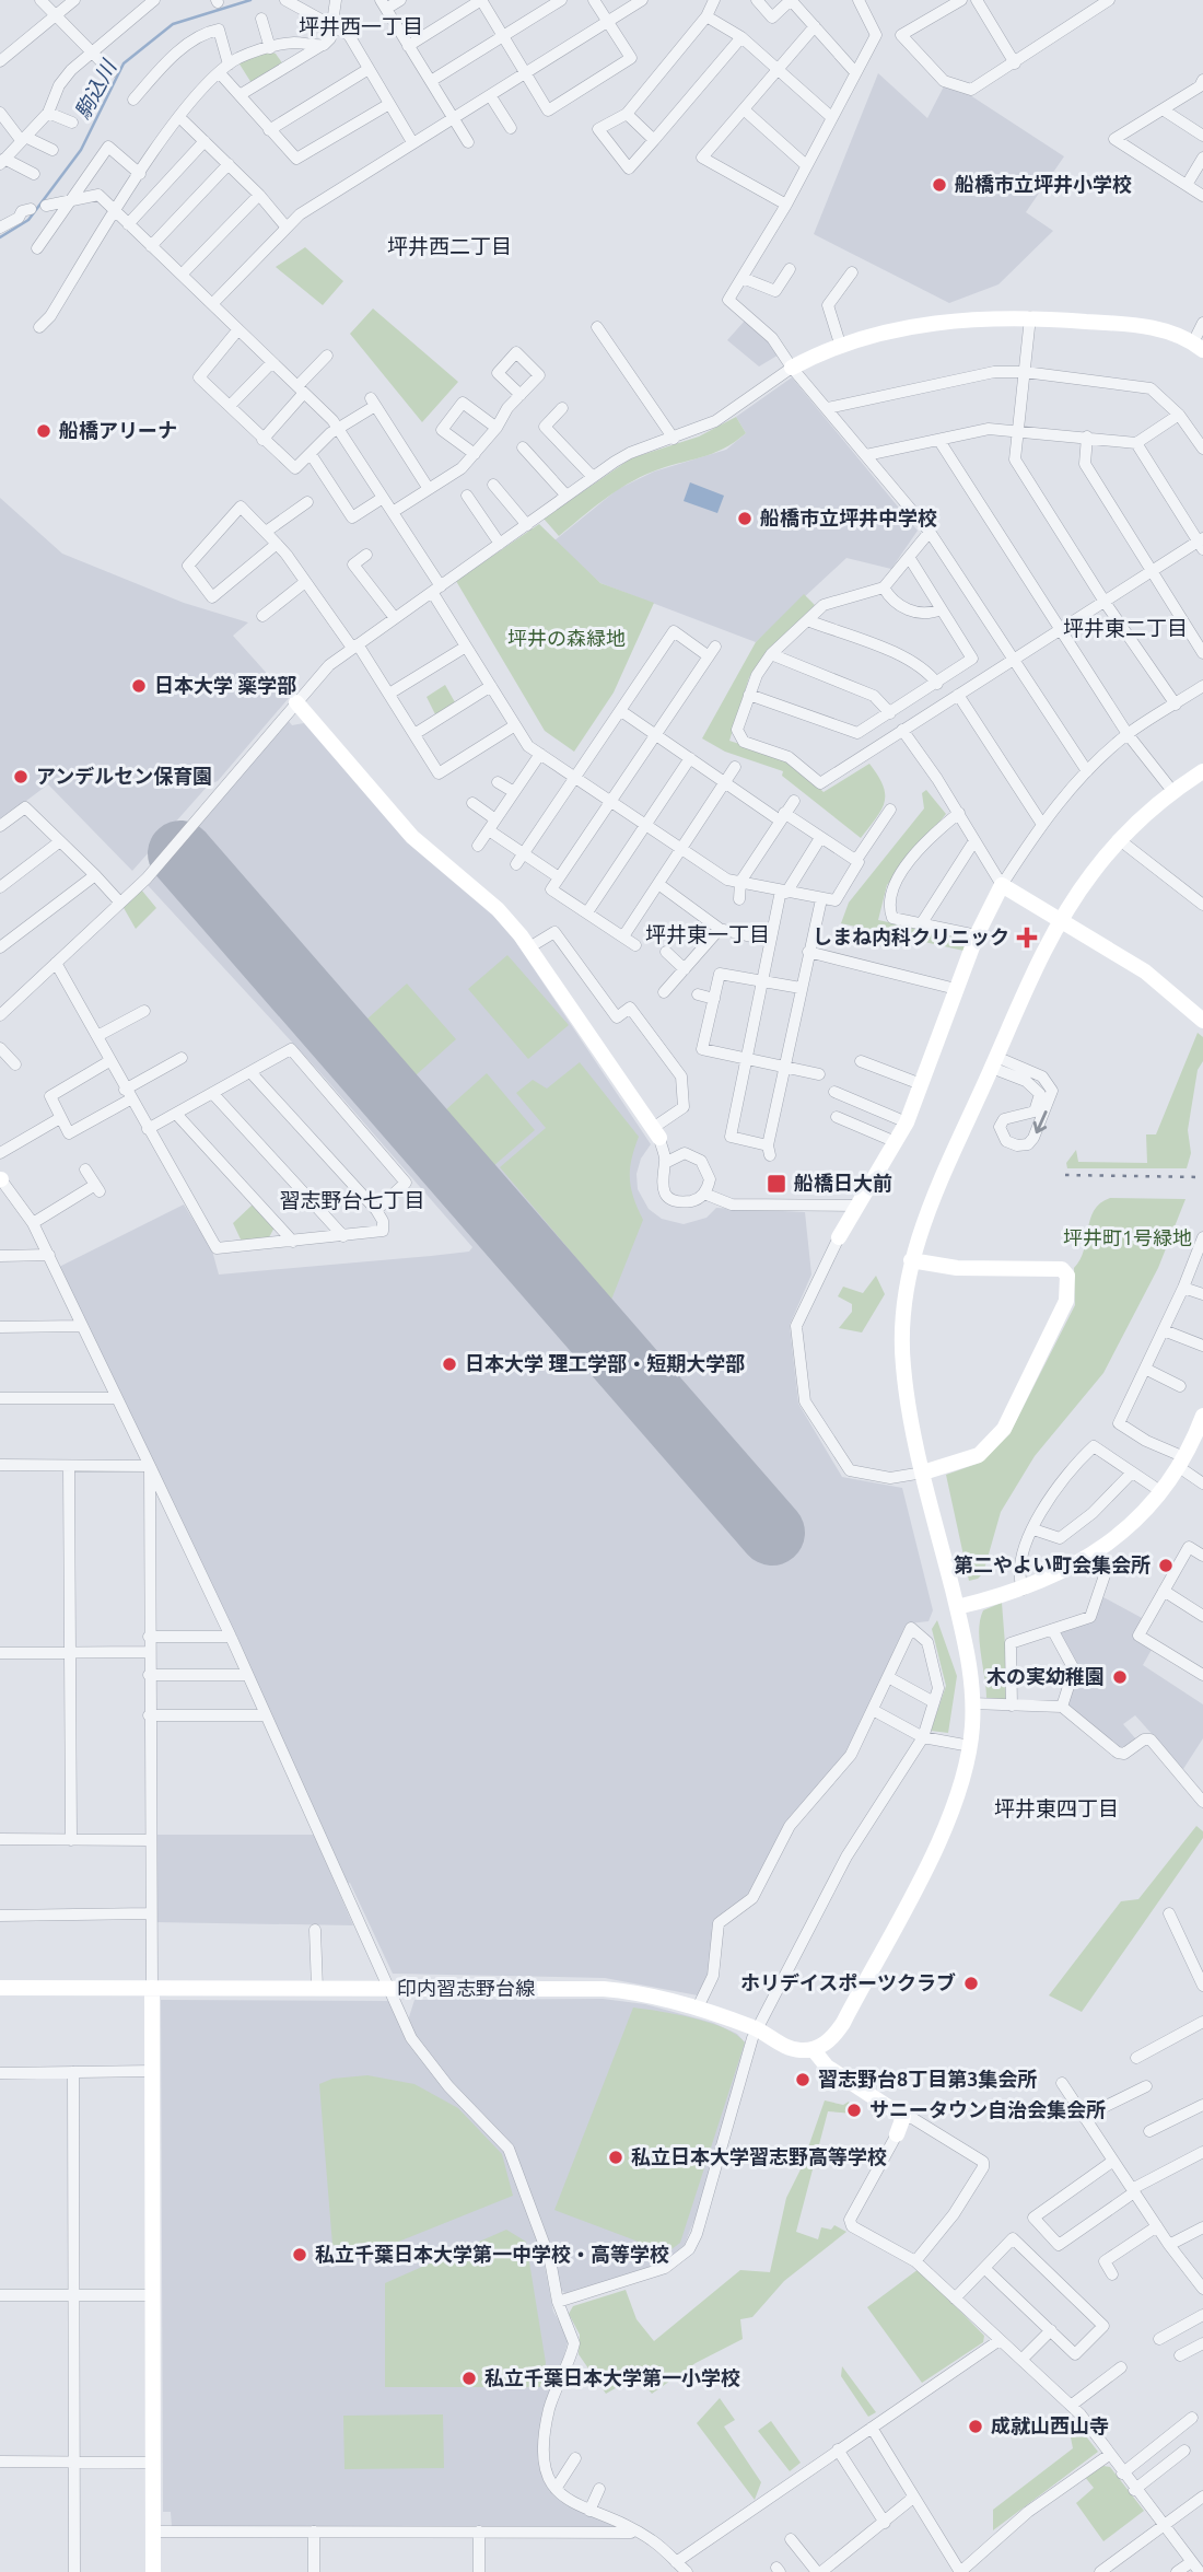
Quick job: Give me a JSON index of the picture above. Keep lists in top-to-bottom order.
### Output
{
  "streets": {
    "street": ["印内習志野台線"]
  },
  "districts": [
    "坪井西一丁目",
    "坪井西二丁目",
    "坪井東二丁目",
    "坪井東一丁目",
    "習志野台七丁目",
    "坪井東四丁目"
  ],
  "water": ["駒込川"],
  "parks": ["坪井の森緑地", "坪井町1号緑地"],
  "places": {
    "other": [
      "船橋市立坪井小学校",
      "船橋アリーナ",
      "船橋市立坪井中学校",
      "日本大学 薬学部",
      "アンデルセン保育園",
      "日本大学 理工学部・短期大学部",
      "第二やよい町会集会所",
      "木の実幼稚園",
      "ホリデイスポーツクラブ",
      "習志野台8丁目第3集会所",
      "サニータウン自治会集会所",
      "私立日本大学習志野高等学校",
      "私立千葉日本大学第一中学校・高等学校",
      "私立千葉日本大学第一小学校",
      "成就山西山寺"
    ],
    "health": ["しまね内科クリニック"],
    "transit": ["船橋日大前"]
  }
}
